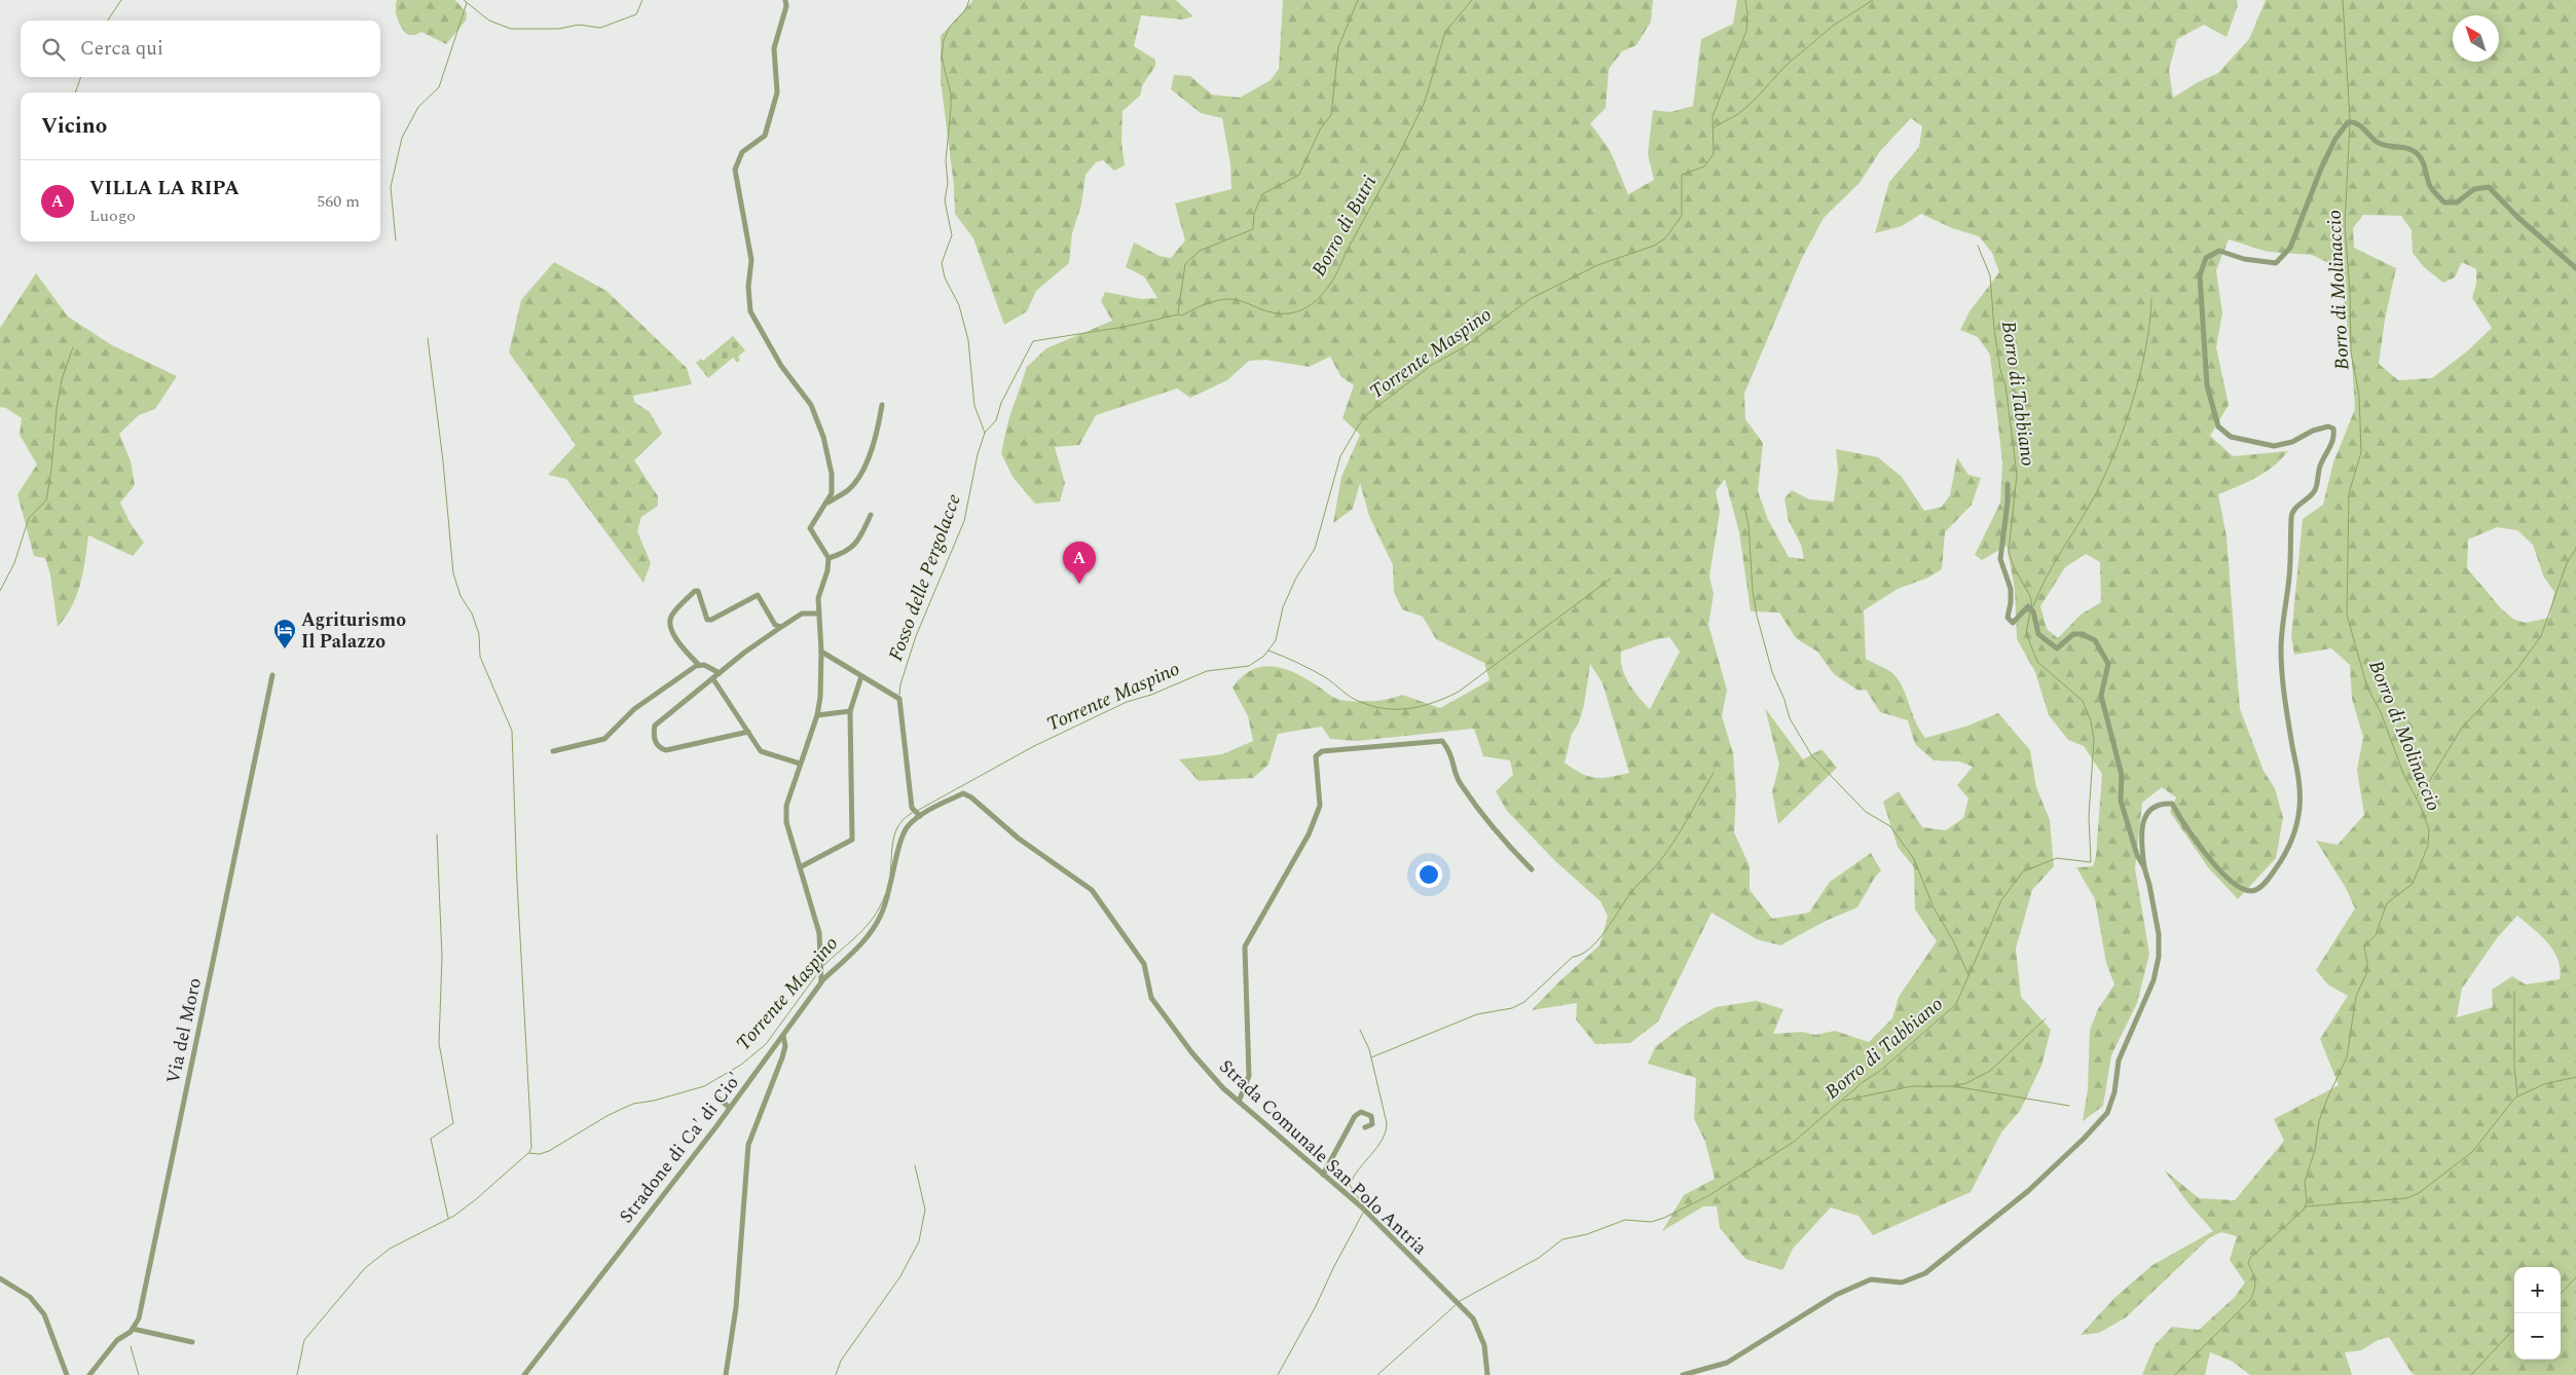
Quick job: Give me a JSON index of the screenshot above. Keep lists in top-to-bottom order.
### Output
{
  "streets": {
    "street": ["Via del Moro", "Stradone di Ca' di Cio'", "Strada Comunale San Polo Antria"]
  },
  "crossings": [
    ["Stradone di Ca' di Cio'", "Strada Comunale San Polo Antria"]
  ],
  "water": [
    "Borro di Butri",
    "Borro di Molinaccio",
    "Torrente Maspino",
    "Borro di Tabbiano",
    "Fosso delle Pergolacce"
  ],
  "places": {
    "hotel": ["Agriturismo Il Palazzo"]
  },
  "north": "top left",
  "page": {
    "search": "Cerca qui",
    "heading": "Vicino",
    "list": [
      {
        "mark": "A",
        "name": "VILLA LA RIPA",
        "note": "Luogo",
        "value": "560 m"
      }
    ],
    "pins": "A",
    "map_buttons": ["+", "−"]
  }
}
